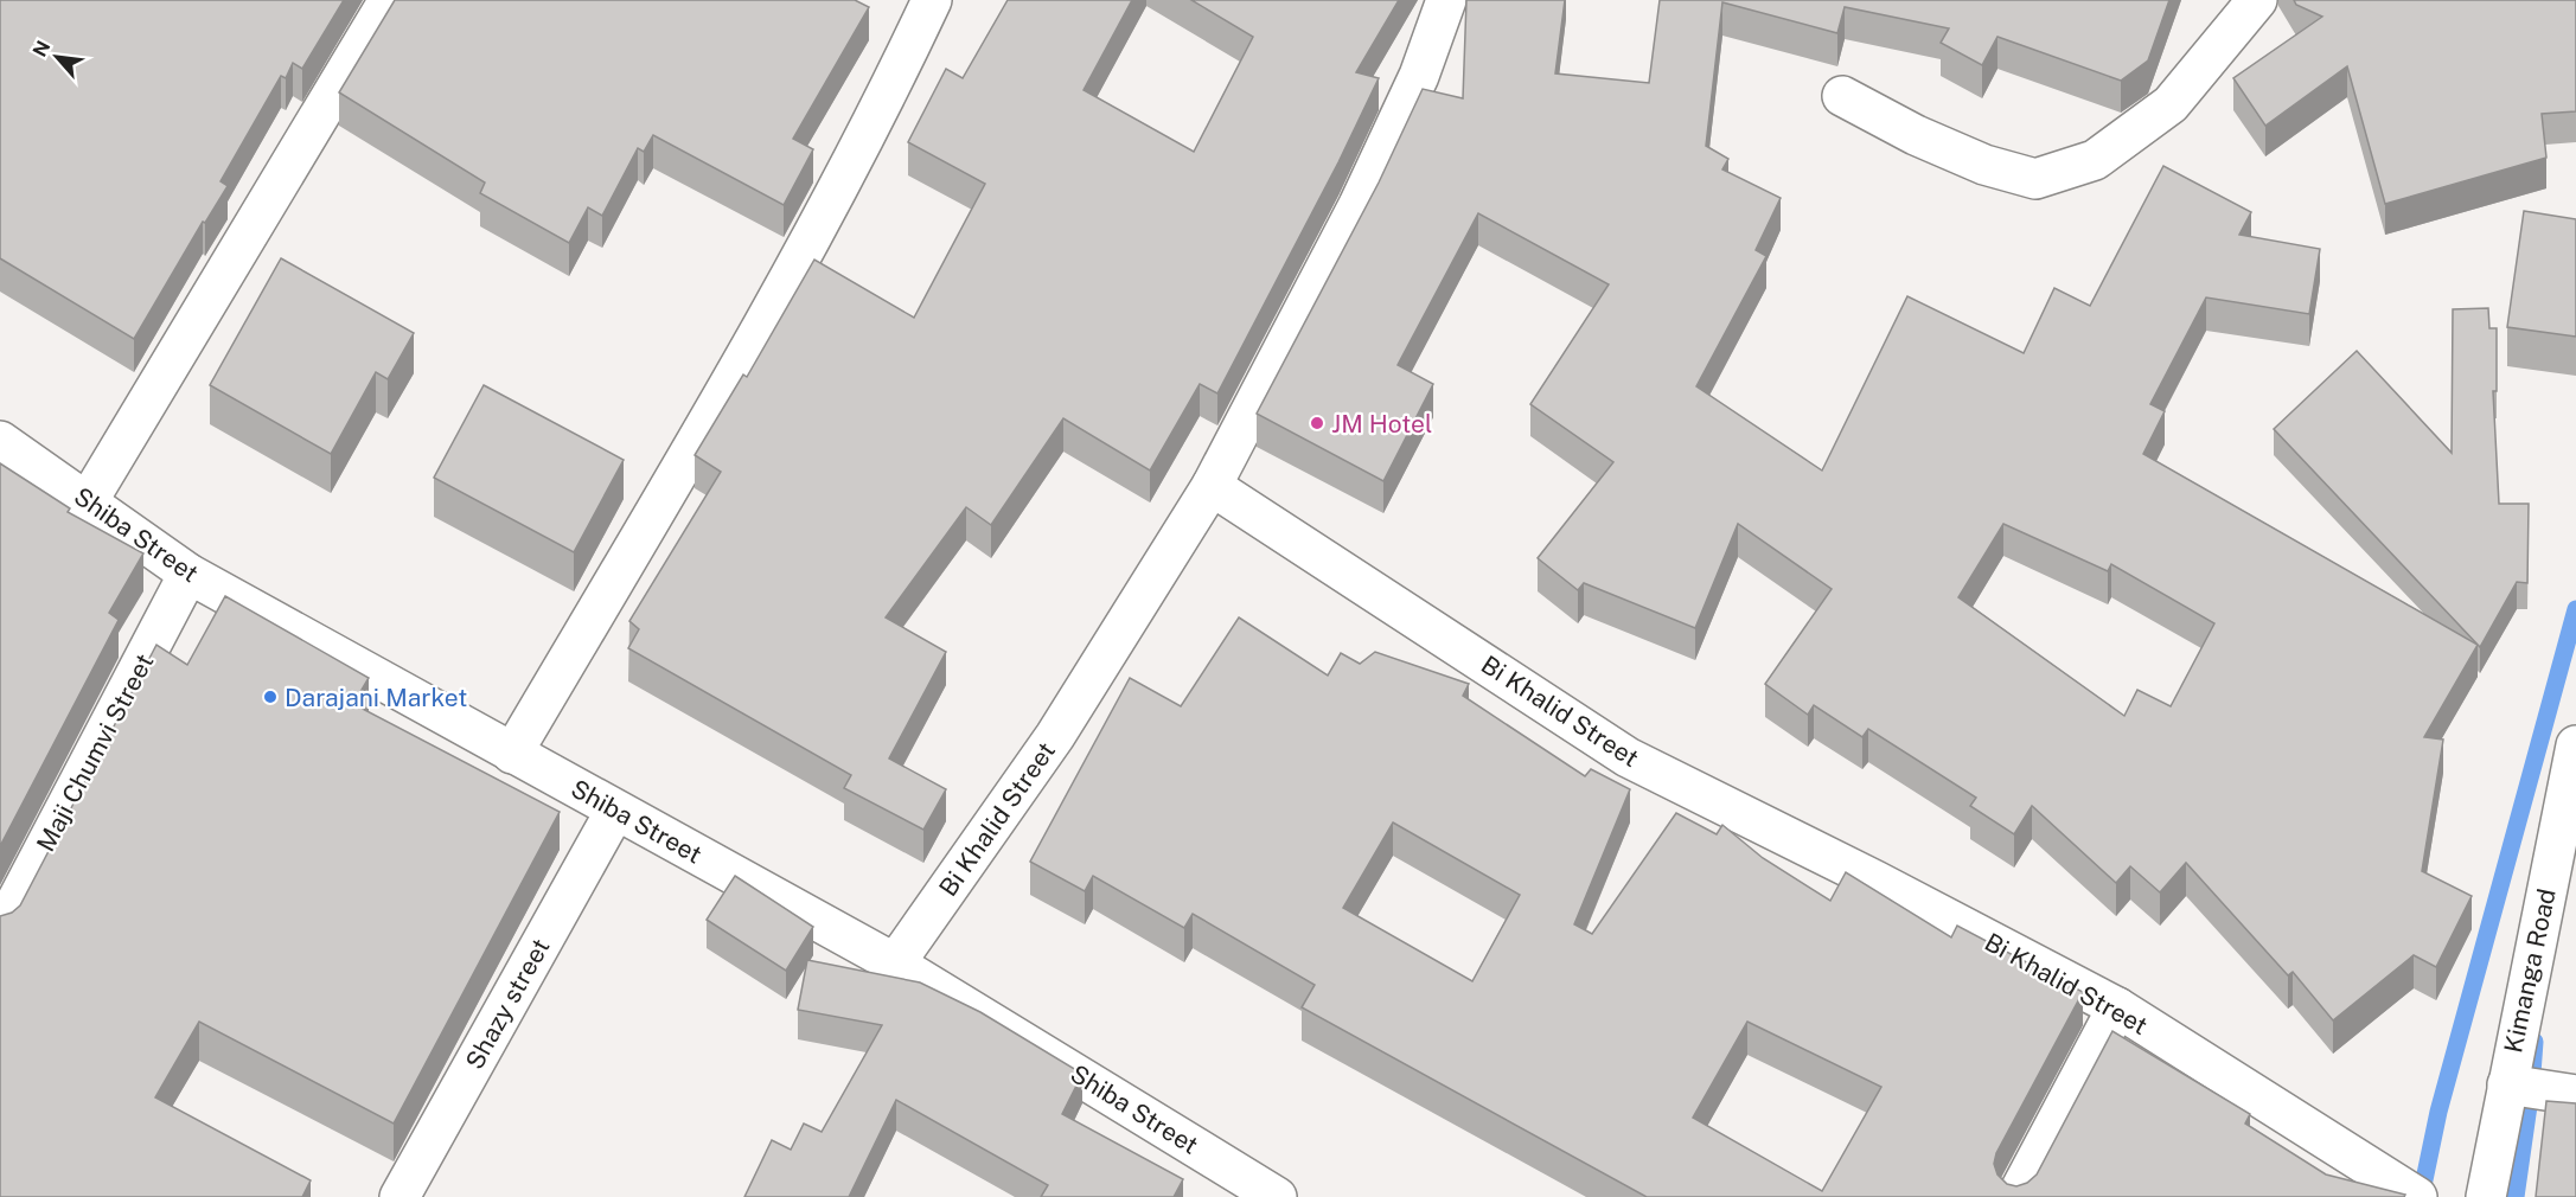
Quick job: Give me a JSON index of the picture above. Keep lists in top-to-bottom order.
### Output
{
  "streets": {
    "street": [
      "Shiba Street",
      "Bi Khalid Street",
      "Maji Chumvi Street",
      "Kimanga Road",
      "Shazy street"
    ]
  },
  "crossings": [
    ["Shiba Street", "Bi Khalid Street"],
    ["Shiba Street", "Maji Chumvi Street"],
    ["Shiba Street", "Shazy street"]
  ],
  "places": ["JM Hotel", "Darajani Market"],
  "north": "top left"
}
